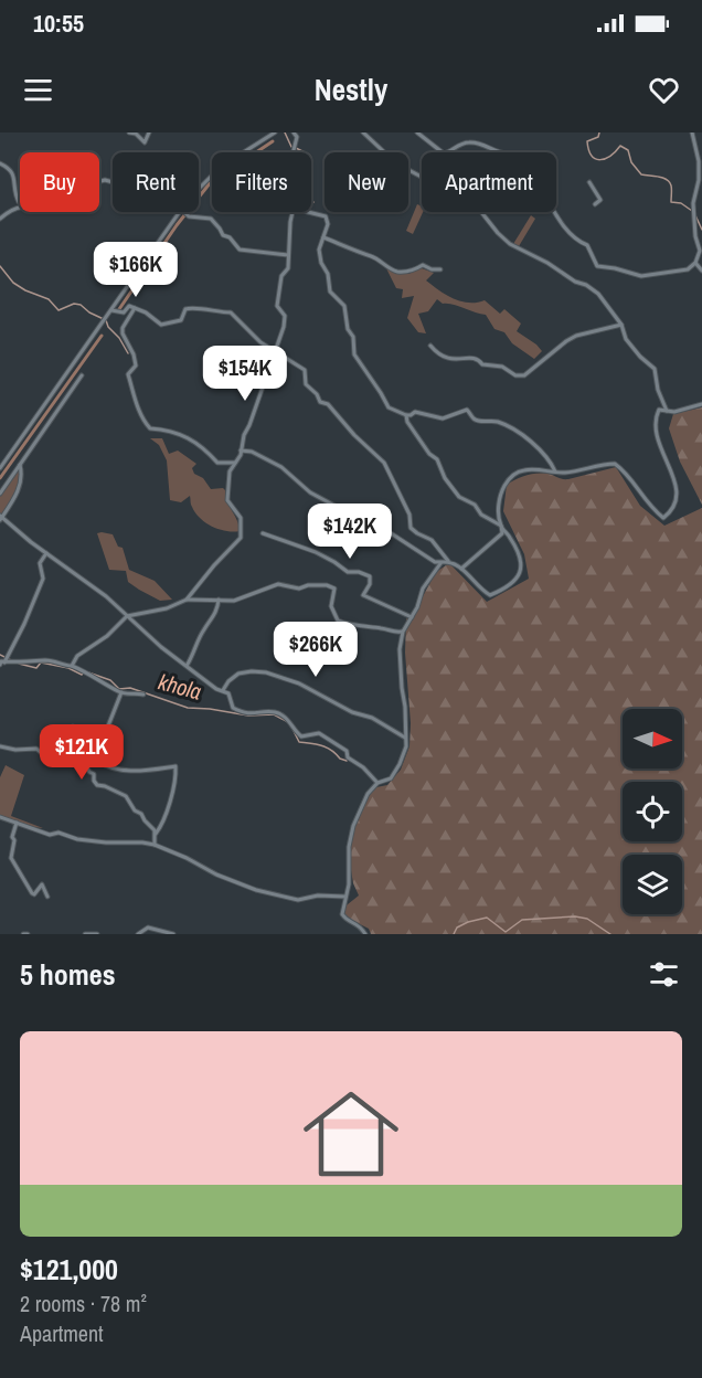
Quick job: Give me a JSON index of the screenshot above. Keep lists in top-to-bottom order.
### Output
{
  "water": ["khola"],
  "north": "right",
  "page": {
    "status": "10:55",
    "header": "Nestly",
    "chip": [
      "Buy",
      "Rent",
      "Filters",
      "New",
      "Apartment"
    ],
    "price": [
      "$166K",
      "$154K",
      "$142K",
      "$266K",
      "$121K"
    ],
    "heading": "5 homes",
    "list": [
      {
        "name": "$121,000",
        "note": "2 rooms · 78 m² · Apartment"
      }
    ]
  }
}
